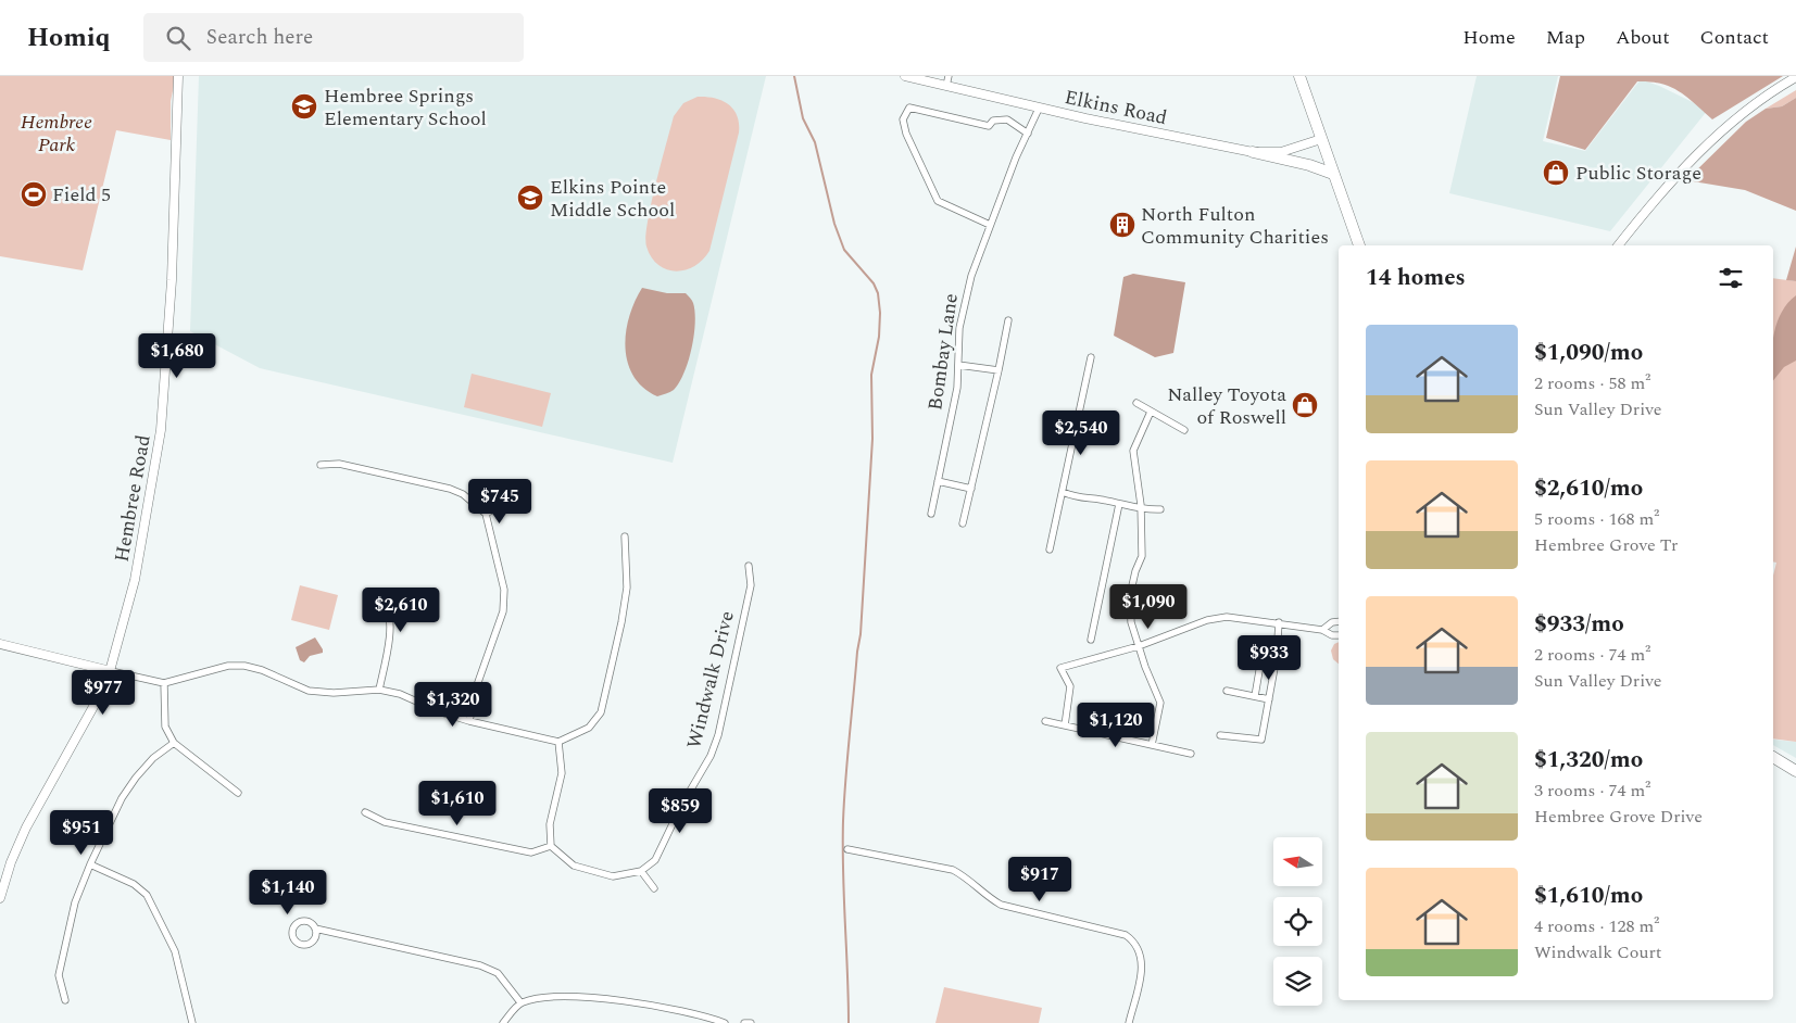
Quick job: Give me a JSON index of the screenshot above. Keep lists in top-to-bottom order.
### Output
{
  "streets": {
    "street": [
      "Elkins Road",
      "Bombay Lane",
      "Hembree Road",
      "Windwalk Drive"
    ]
  },
  "crossings": [
    ["Elkins Road", "Bombay Lane"]
  ],
  "parks": ["Hembree Park"],
  "places": {
    "school or university": ["Hembree Springs Elementary School", "Elkins Pointe Middle School"],
    "shop": ["Public Storage", "Nalley Toyota of Roswell"],
    "sports": ["Field 5"],
    "building": ["North Fulton Community Charities"]
  },
  "north": "left",
  "page": {
    "header": "Homiq",
    "search": "Search here",
    "nav": [
      "Home",
      "Map",
      "About",
      "Contact"
    ],
    "heading": "14 homes",
    "list": [
      {
        "name": "$1,090/mo",
        "note": "2 rooms · 58 m² · Sun Valley Drive"
      },
      {
        "name": "$2,610/mo",
        "note": "5 rooms · 168 m² · Hembree Grove Tr"
      },
      {
        "name": "$933/mo",
        "note": "2 rooms · 74 m² · Sun Valley Drive"
      },
      {
        "name": "$1,320/mo",
        "note": "3 rooms · 74 m² · Hembree Grove Drive"
      },
      {
        "name": "$1,610/mo",
        "note": "4 rooms · 128 m² · Windwalk Court"
      }
    ],
    "price": [
      "$1,680",
      "$2,540",
      "$745",
      "$1,090",
      "$2,610",
      "$933",
      "$977",
      "$1,320",
      "$1,120",
      "$1,610",
      "$859",
      "$951",
      "$917",
      "$1,140"
    ]
  }
}
